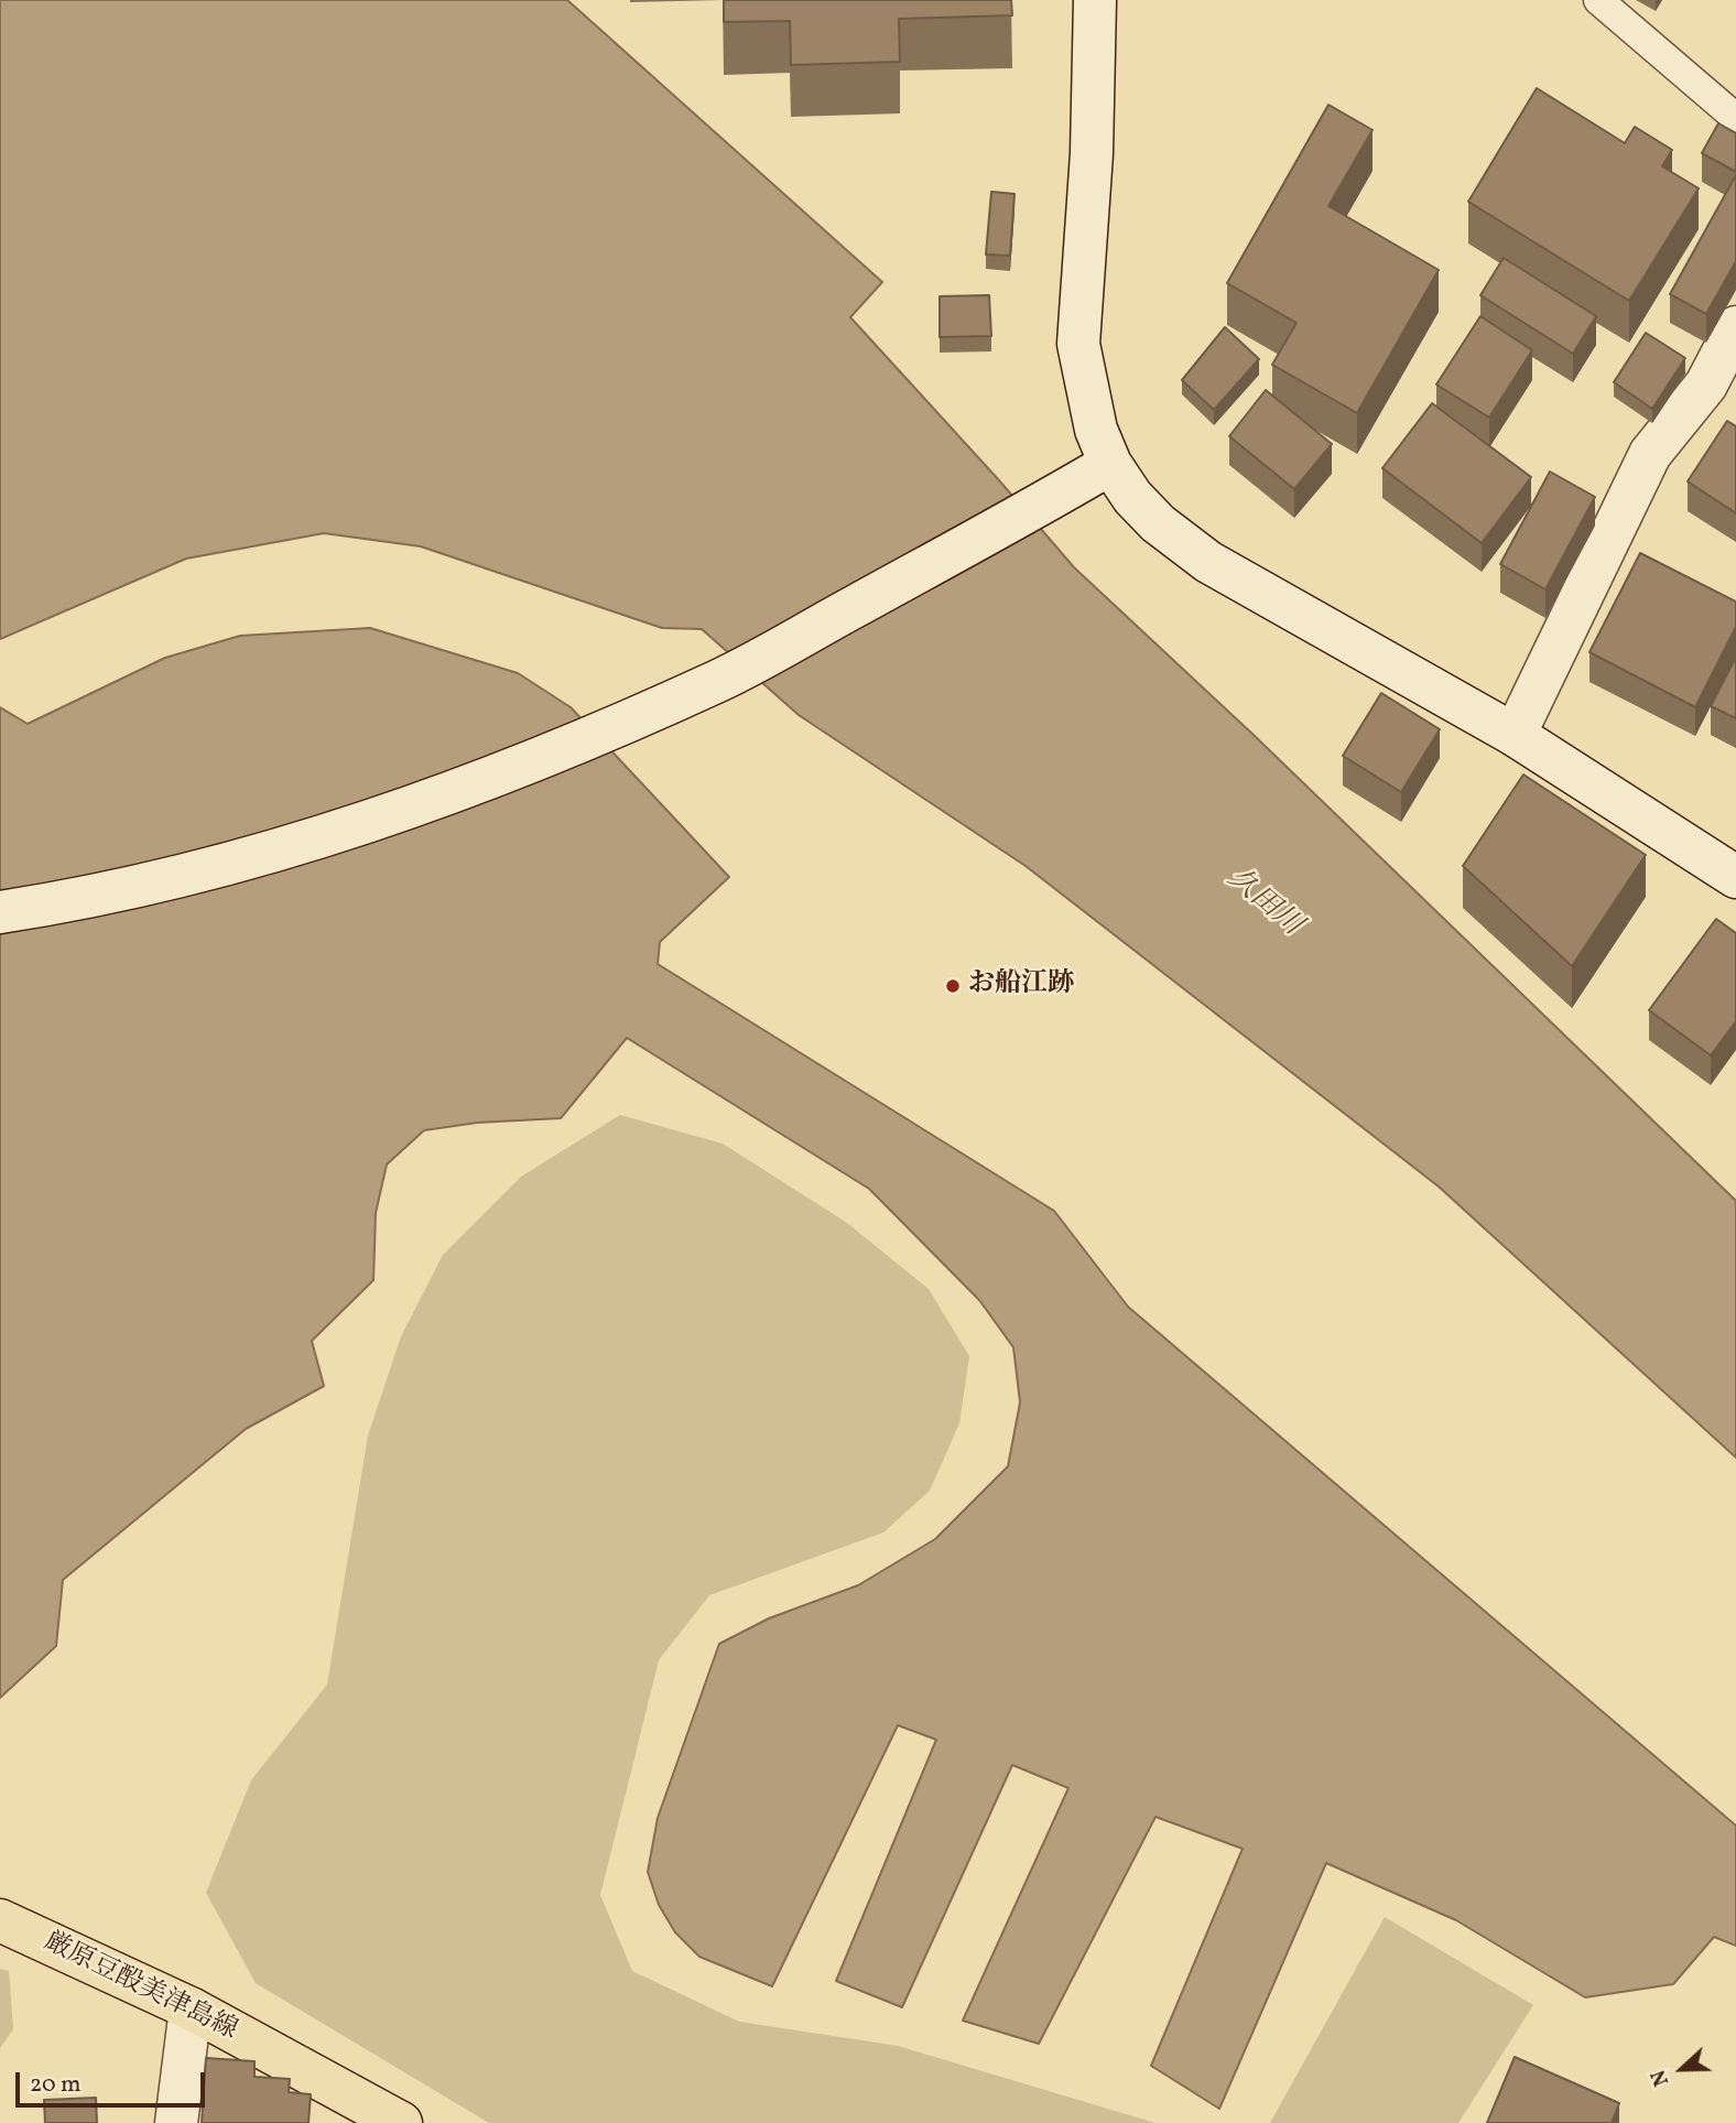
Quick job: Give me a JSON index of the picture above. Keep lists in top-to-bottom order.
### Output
{
  "streets": {
    "main road": ["厳原豆酘美津島線"]
  },
  "water": ["久田川"],
  "places": ["お船江跡"],
  "scale_bar": "20 m",
  "north": "left"
}
